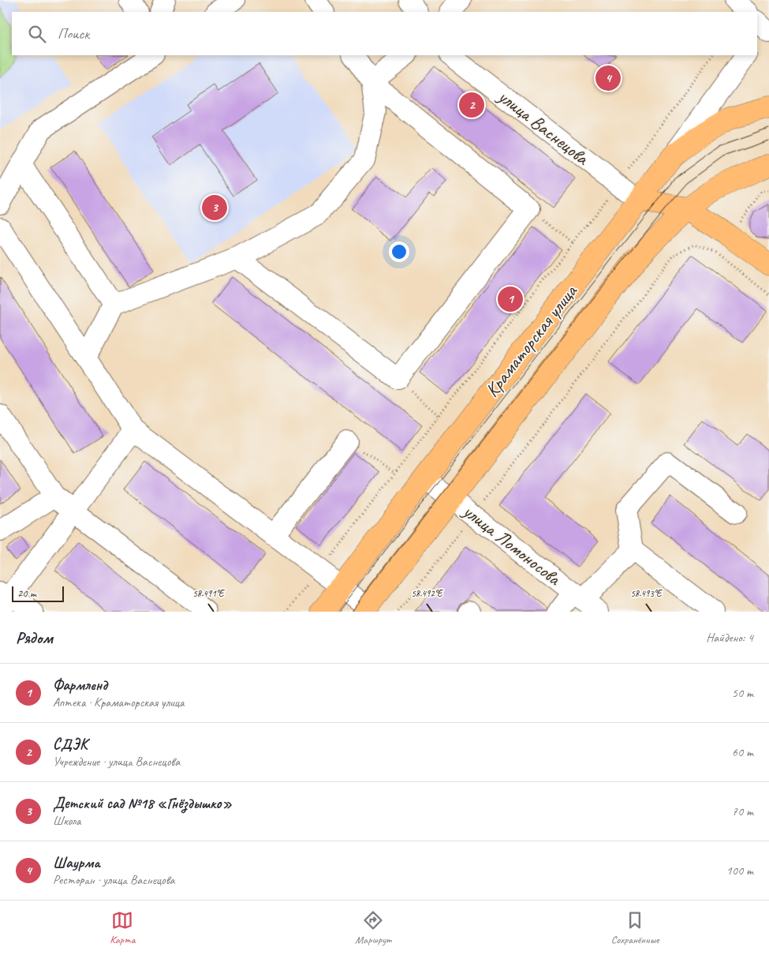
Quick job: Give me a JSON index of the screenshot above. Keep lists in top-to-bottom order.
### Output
{
  "streets": {
    "main road": ["Краматорская улица"],
    "street": ["улица Васнецова", "улица Ломоносова"]
  },
  "crossings": [
    ["улица Васнецова", "Краматорская улица"],
    ["Краматорская улица", "улица Ломоносова"]
  ],
  "scale_bar": "20 m",
  "page": {
    "search": "Поиск",
    "pins": [
      "4",
      "2",
      "3",
      "1"
    ],
    "scale": "20 m",
    "heading": ["Рядом", "Найдено: 4"],
    "list": [
      {
        "mark": "1",
        "name": "Фармленд",
        "note": "Аптека · Краматорская улица",
        "value": "50 m"
      },
      {
        "mark": "2",
        "name": "СДЭК",
        "note": "Учреждение · улица Васнецова",
        "value": "60 m"
      },
      {
        "mark": "3",
        "name": "Детский сад №18 «Гнёздышко»",
        "note": "Школа",
        "value": "70 m"
      },
      {
        "mark": "4",
        "name": "Шаурма",
        "note": "Ресторан · улица Васнецова",
        "value": "100 m"
      }
    ],
    "nav": ["Карта", "Маршрут", "Сохранённые"]
  },
  "coordinates": ["58.491°E", "58.492°E", "58.493°E"]
}
